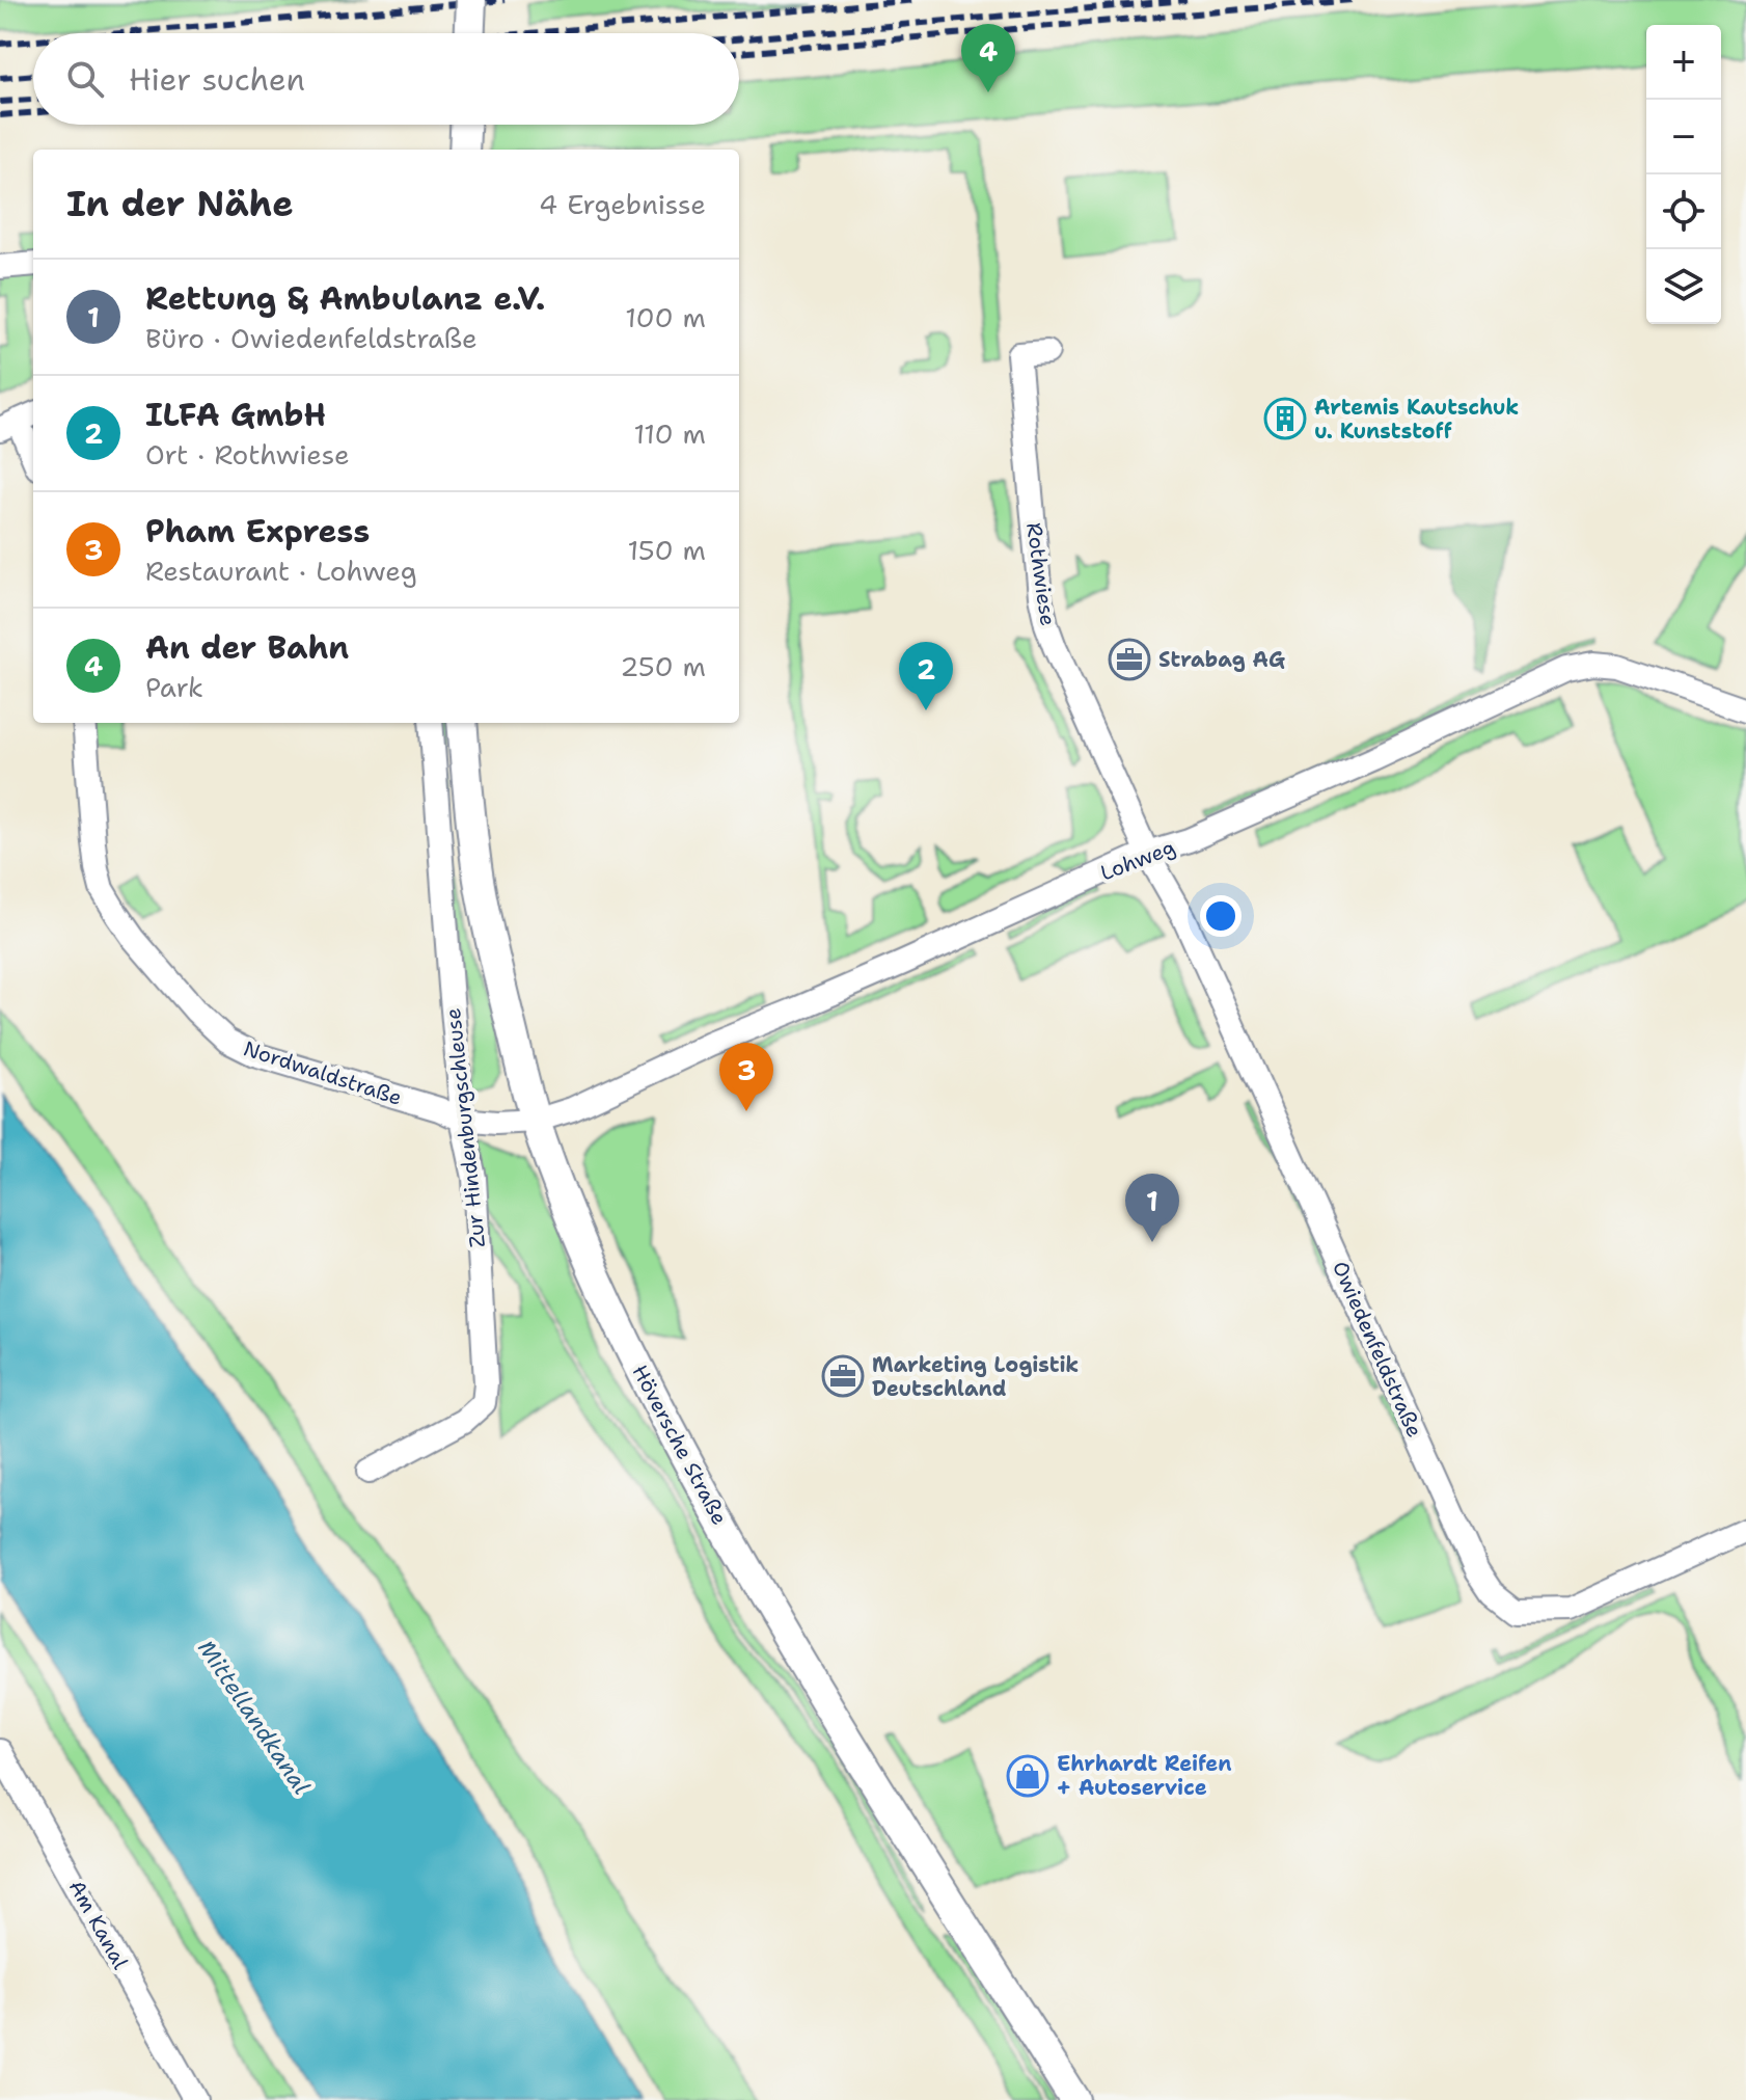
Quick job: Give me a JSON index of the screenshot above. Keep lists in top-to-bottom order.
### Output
{
  "streets": {
    "main road": ["Höversche Straße"],
    "street": [
      "Rothwiese",
      "Lohweg",
      "Nordwaldstraße",
      "Zur Hindenburgschleuse",
      "Owiedenfeldstraße",
      "Am Kanal"
    ]
  },
  "crossings": [
    ["Rothwiese", "Lohweg"],
    ["Rothwiese", "Owiedenfeldstraße"],
    ["Lohweg", "Nordwaldstraße"],
    ["Lohweg", "Owiedenfeldstraße"],
    ["Lohweg", "Höversche Straße"],
    ["Nordwaldstraße", "Zur Hindenburgschleuse"],
    ["Nordwaldstraße", "Höversche Straße"]
  ],
  "water": ["Mittellandkanal"],
  "places": {
    "building": ["Artemis Kautschuk u. Kunststoff"],
    "office": ["Strabag AG", "Marketing Logistik Deutschland"],
    "shop": ["Ehrhardt Reifen + Autoservice"]
  },
  "page": {
    "pins": [
      "4",
      "2",
      "3",
      "1"
    ],
    "map_buttons": ["+", "−"],
    "search": "Hier suchen",
    "heading": ["In der Nähe", "4 Ergebnisse"],
    "list": [
      {
        "mark": "1",
        "name": "Rettung & Ambulanz e.V.",
        "note": "Büro · Owiedenfeldstraße",
        "value": "100 m"
      },
      {
        "mark": "2",
        "name": "ILFA GmbH",
        "note": "Ort · Rothwiese",
        "value": "110 m"
      },
      {
        "mark": "3",
        "name": "Pham Express",
        "note": "Restaurant · Lohweg",
        "value": "150 m"
      },
      {
        "mark": "4",
        "name": "An der Bahn",
        "note": "Park",
        "value": "250 m"
      }
    ]
  }
}
